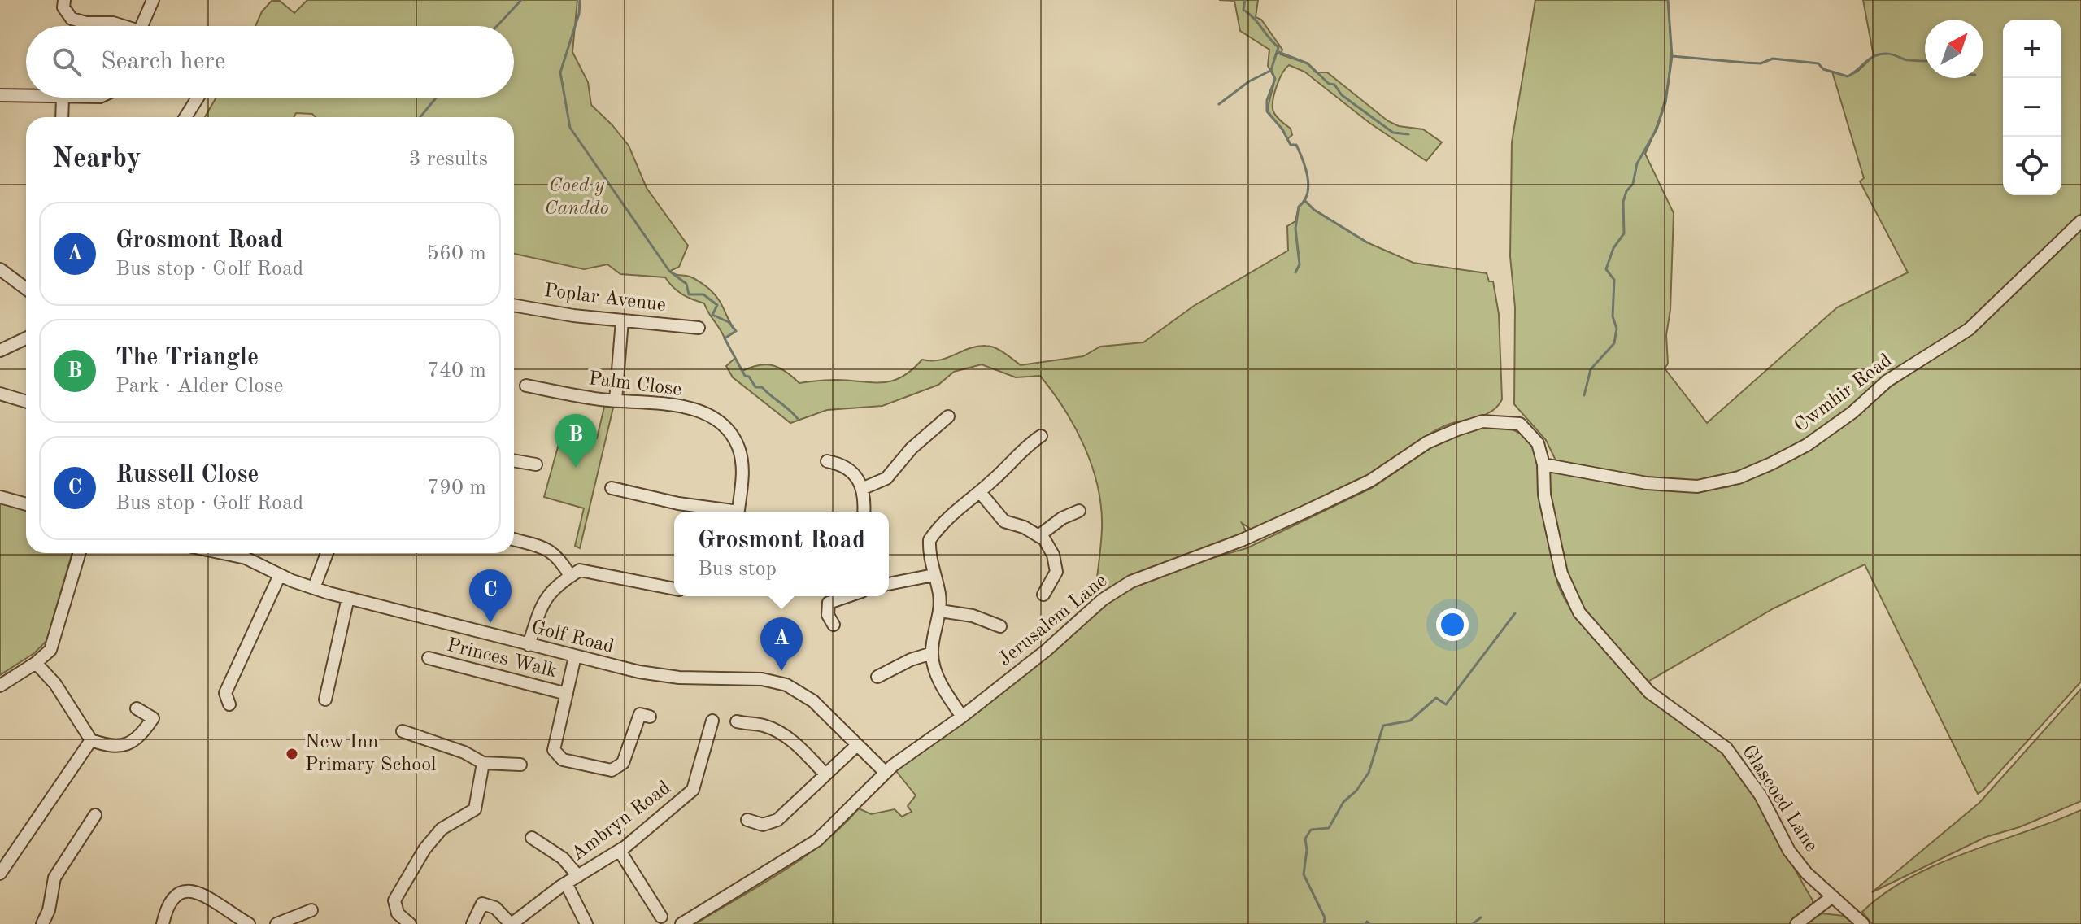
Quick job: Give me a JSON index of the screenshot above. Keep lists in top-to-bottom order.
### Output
{
  "streets": {
    "street": [
      "Poplar Avenue",
      "Palm Close",
      "Cwmhir Road",
      "Jerusalem Lane",
      "Golf Road",
      "Princes Walk",
      "Glascoed Lane",
      "Ambryn Road"
    ]
  },
  "crossings": [
    ["Cwmhir Road", "Jerusalem Lane"],
    ["Cwmhir Road", "Glascoed Lane"],
    ["Jerusalem Lane", "Golf Road"],
    ["Jerusalem Lane", "Glascoed Lane"]
  ],
  "parks": ["Coed y Canddo"],
  "places": ["New Inn Primary School"],
  "north": "top right",
  "page": {
    "map_buttons": ["+", "−"],
    "search": "Search here",
    "heading": ["Nearby", "3 results"],
    "list": [
      {
        "mark": "A",
        "name": "Grosmont Road",
        "note": "Bus stop · Golf Road",
        "value": "560 m"
      },
      {
        "mark": "B",
        "name": "The Triangle",
        "note": "Park · Alder Close",
        "value": "740 m"
      },
      {
        "mark": "C",
        "name": "Russell Close",
        "note": "Bus stop · Golf Road",
        "value": "790 m"
      }
    ],
    "pins": ["B", "C", "A"],
    "popup": ["Grosmont Road", "Bus stop"]
  }
}
